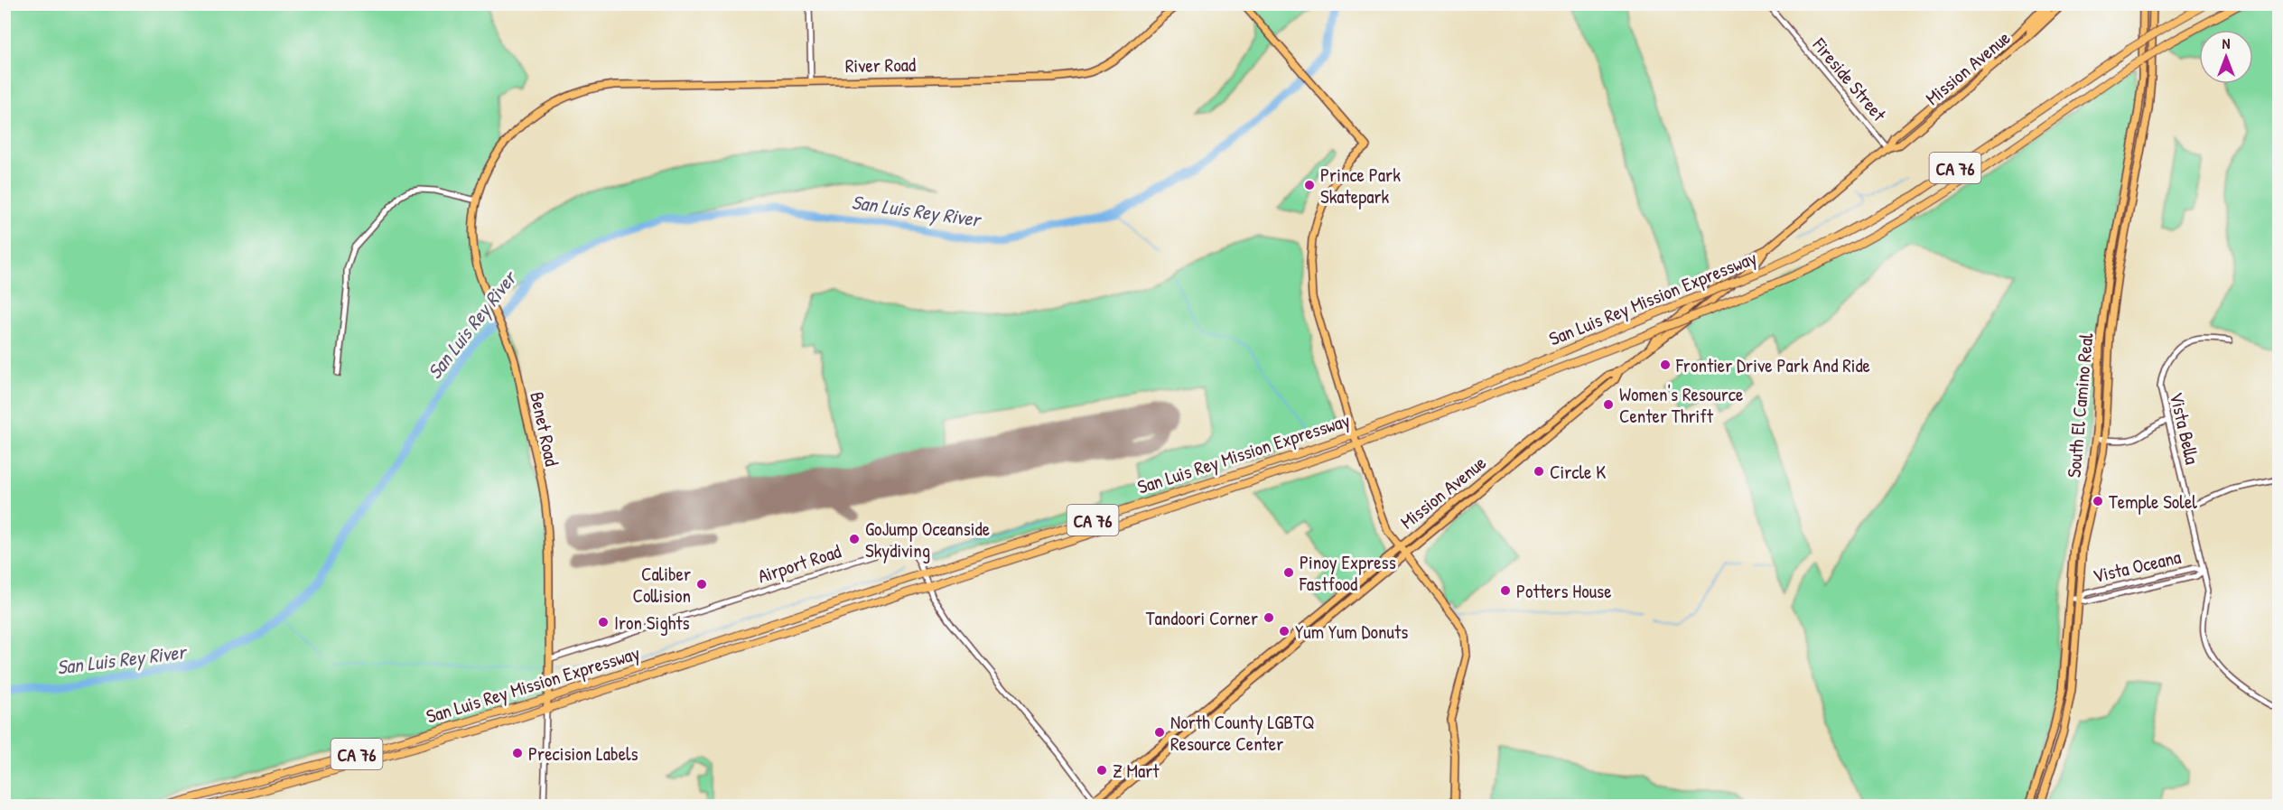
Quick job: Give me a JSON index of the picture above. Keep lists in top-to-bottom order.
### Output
{
  "streets": {
    "highway": ["CA 76", "San Luis Rey Mission Expressway"],
    "main road": [
      "River Road",
      "Mission Avenue",
      "South El Camino Real",
      "Benet Road"
    ],
    "street": [
      "Fireside Street",
      "Vista Bella",
      "Airport Road",
      "Vista Oceana"
    ]
  },
  "crossings": [
    ["River Road", "Benet Road"],
    ["Mission Avenue", "Fireside Street"],
    ["Mission Avenue", "Airport Road"],
    ["San Luis Rey Mission Expressway", "Benet Road"],
    ["San Luis Rey Mission Expressway", "Airport Road"],
    ["South El Camino Real", "Vista Oceana"],
    ["Vista Bella", "Vista Oceana"],
    ["Benet Road", "Airport Road"]
  ],
  "water": ["San Luis Rey River"],
  "places": [
    "Prince Park Skatepark",
    "Frontier Drive Park And Ride",
    "Women's Resource Center Thrift",
    "Circle K",
    "Temple Solel",
    "GoJump Oceanside Skydiving",
    "Pinoy Express Fastfood",
    "Caliber Collision",
    "Potters House",
    "Tandoori Corner",
    "Iron Sights",
    "Yum Yum Donuts",
    "North County LGBTQ Resource Center",
    "Precision Labels",
    "Z Mart"
  ],
  "north": "top"
}
